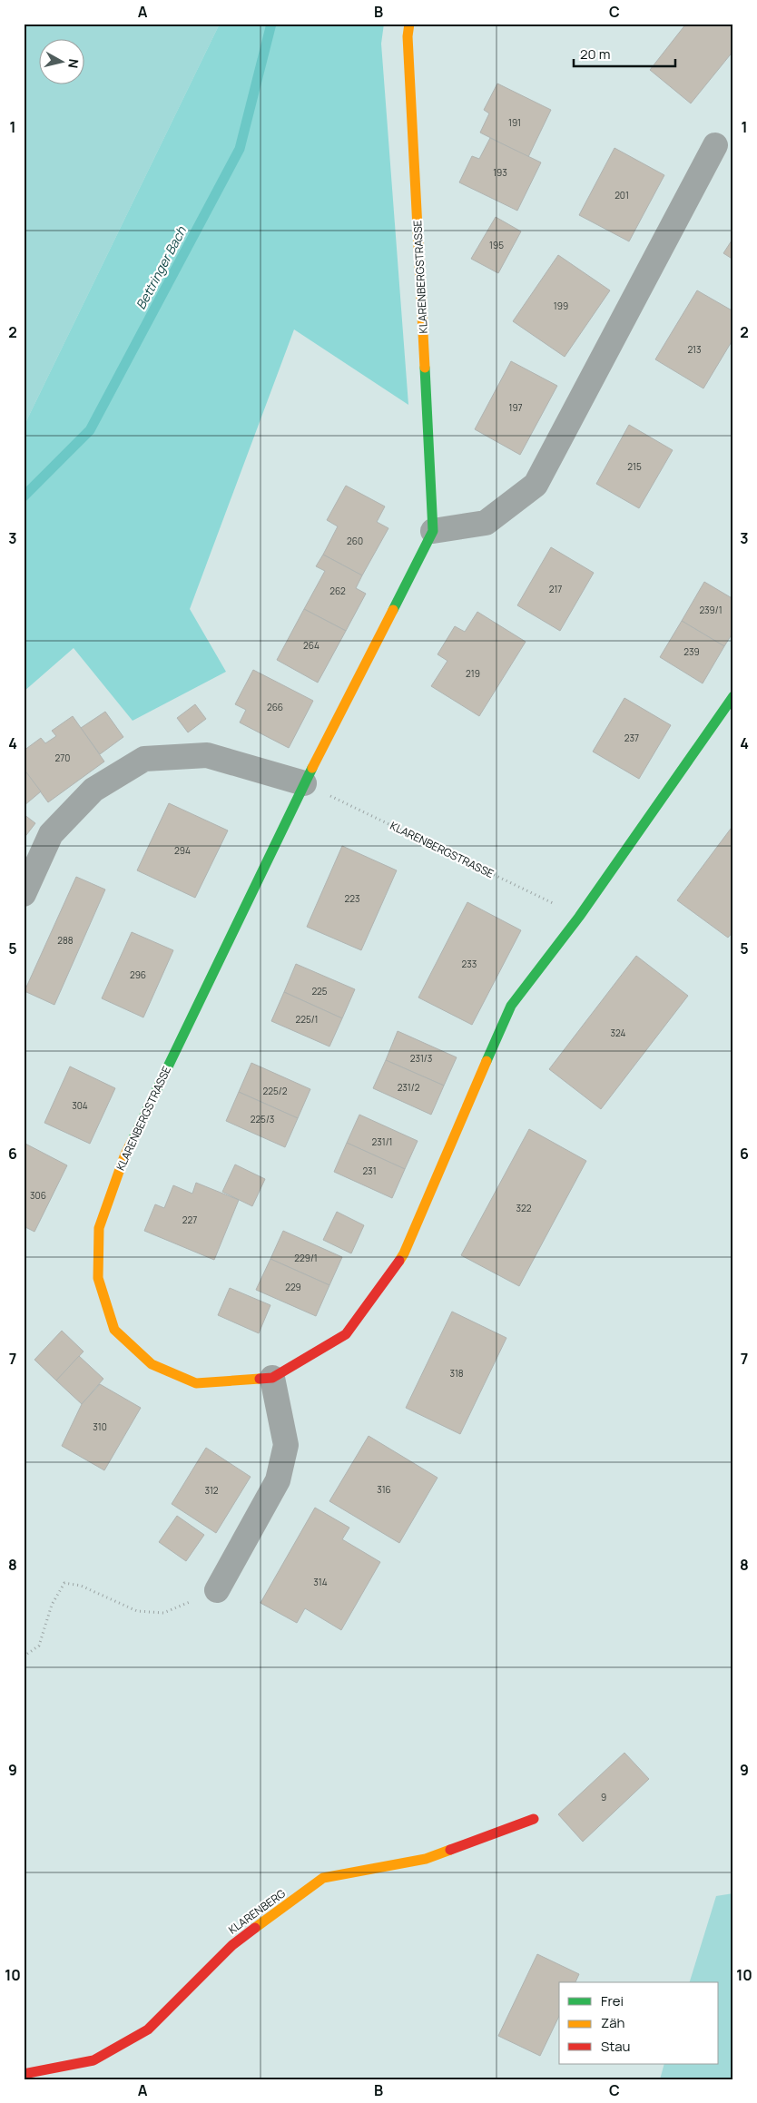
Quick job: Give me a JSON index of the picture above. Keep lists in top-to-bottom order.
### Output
{
  "streets": {
    "street": ["KLARENBERGSTRASSE", "KLARENBERG"]
  },
  "water": ["Bettringer Bach"],
  "house_numbers": [
    "191",
    "193",
    "201",
    "195",
    "199",
    "213",
    "197",
    "215",
    "260",
    "217",
    "262",
    "239/1",
    "264",
    "239",
    "219",
    "266",
    "237",
    "270",
    "294",
    "223",
    "288",
    "233",
    "296",
    "225",
    "225/1",
    "324",
    "231/3",
    "231/2",
    "225/2",
    "304",
    "225/3",
    "231/1",
    "231",
    "306",
    "322",
    "227",
    "229/1",
    "229",
    "318",
    "310",
    "316",
    "312",
    "314",
    "9"
  ],
  "legend": ["Frei", "Zäh", "Stau"],
  "scale_bar": "20 m",
  "north": "right",
  "grid": {
    "columns": ["A", "B", "C"],
    "rows": [
      "1",
      "2",
      "3",
      "4",
      "5",
      "6",
      "7",
      "8",
      "9",
      "10"
    ]
  }
}
